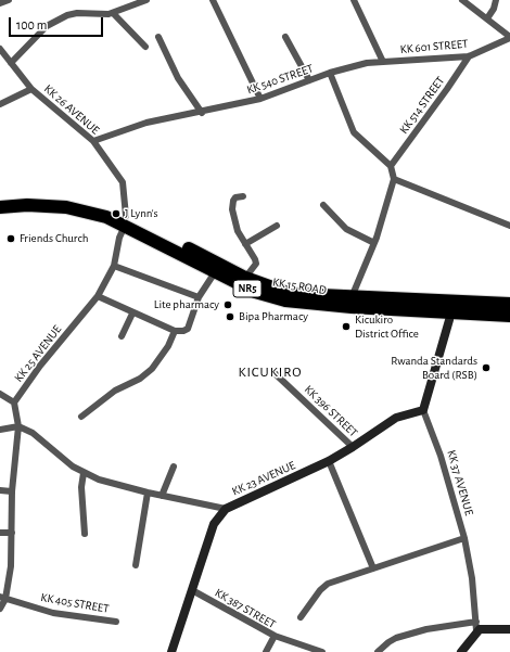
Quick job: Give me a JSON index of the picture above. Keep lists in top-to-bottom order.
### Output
{
  "streets": {
    "highway": ["KK 15 ROAD", "NR5"],
    "main road": ["KK 23 AVENUE"],
    "street": [
      "KK 601 STREET",
      "KK 540 STREET",
      "KK 514 STREET",
      "KK 26 AVENUE",
      "KK 25 AVENUE",
      "KK 396 STREET",
      "KK 37 AVENUE",
      "KK 405 STREET",
      "KK 387 STREET"
    ]
  },
  "crossings": [
    ["KK 601 STREET", "KK 540 STREET"],
    ["KK 601 STREET", "KK 514 STREET"],
    ["KK 540 STREET", "KK 514 STREET"],
    ["KK 540 STREET", "KK 26 AVENUE"],
    ["KK 26 AVENUE", "KK 15 ROAD"],
    ["KK 26 AVENUE", "KK 25 AVENUE"],
    ["KK 15 ROAD", "KK 25 AVENUE"],
    ["KK 396 STREET", "KK 23 AVENUE"],
    ["KK 23 AVENUE", "KK 37 AVENUE"],
    ["KK 23 AVENUE", "KK 387 STREET"]
  ],
  "districts": ["KICUKIRO"],
  "places": [
    "J Lynn's",
    "Friends Church",
    "Lite pharmacy",
    "Bipa Pharmacy",
    "Kicukiro District Office",
    "Rwanda Standards Board (RSB)"
  ],
  "scale_bar": "100 m"
}
